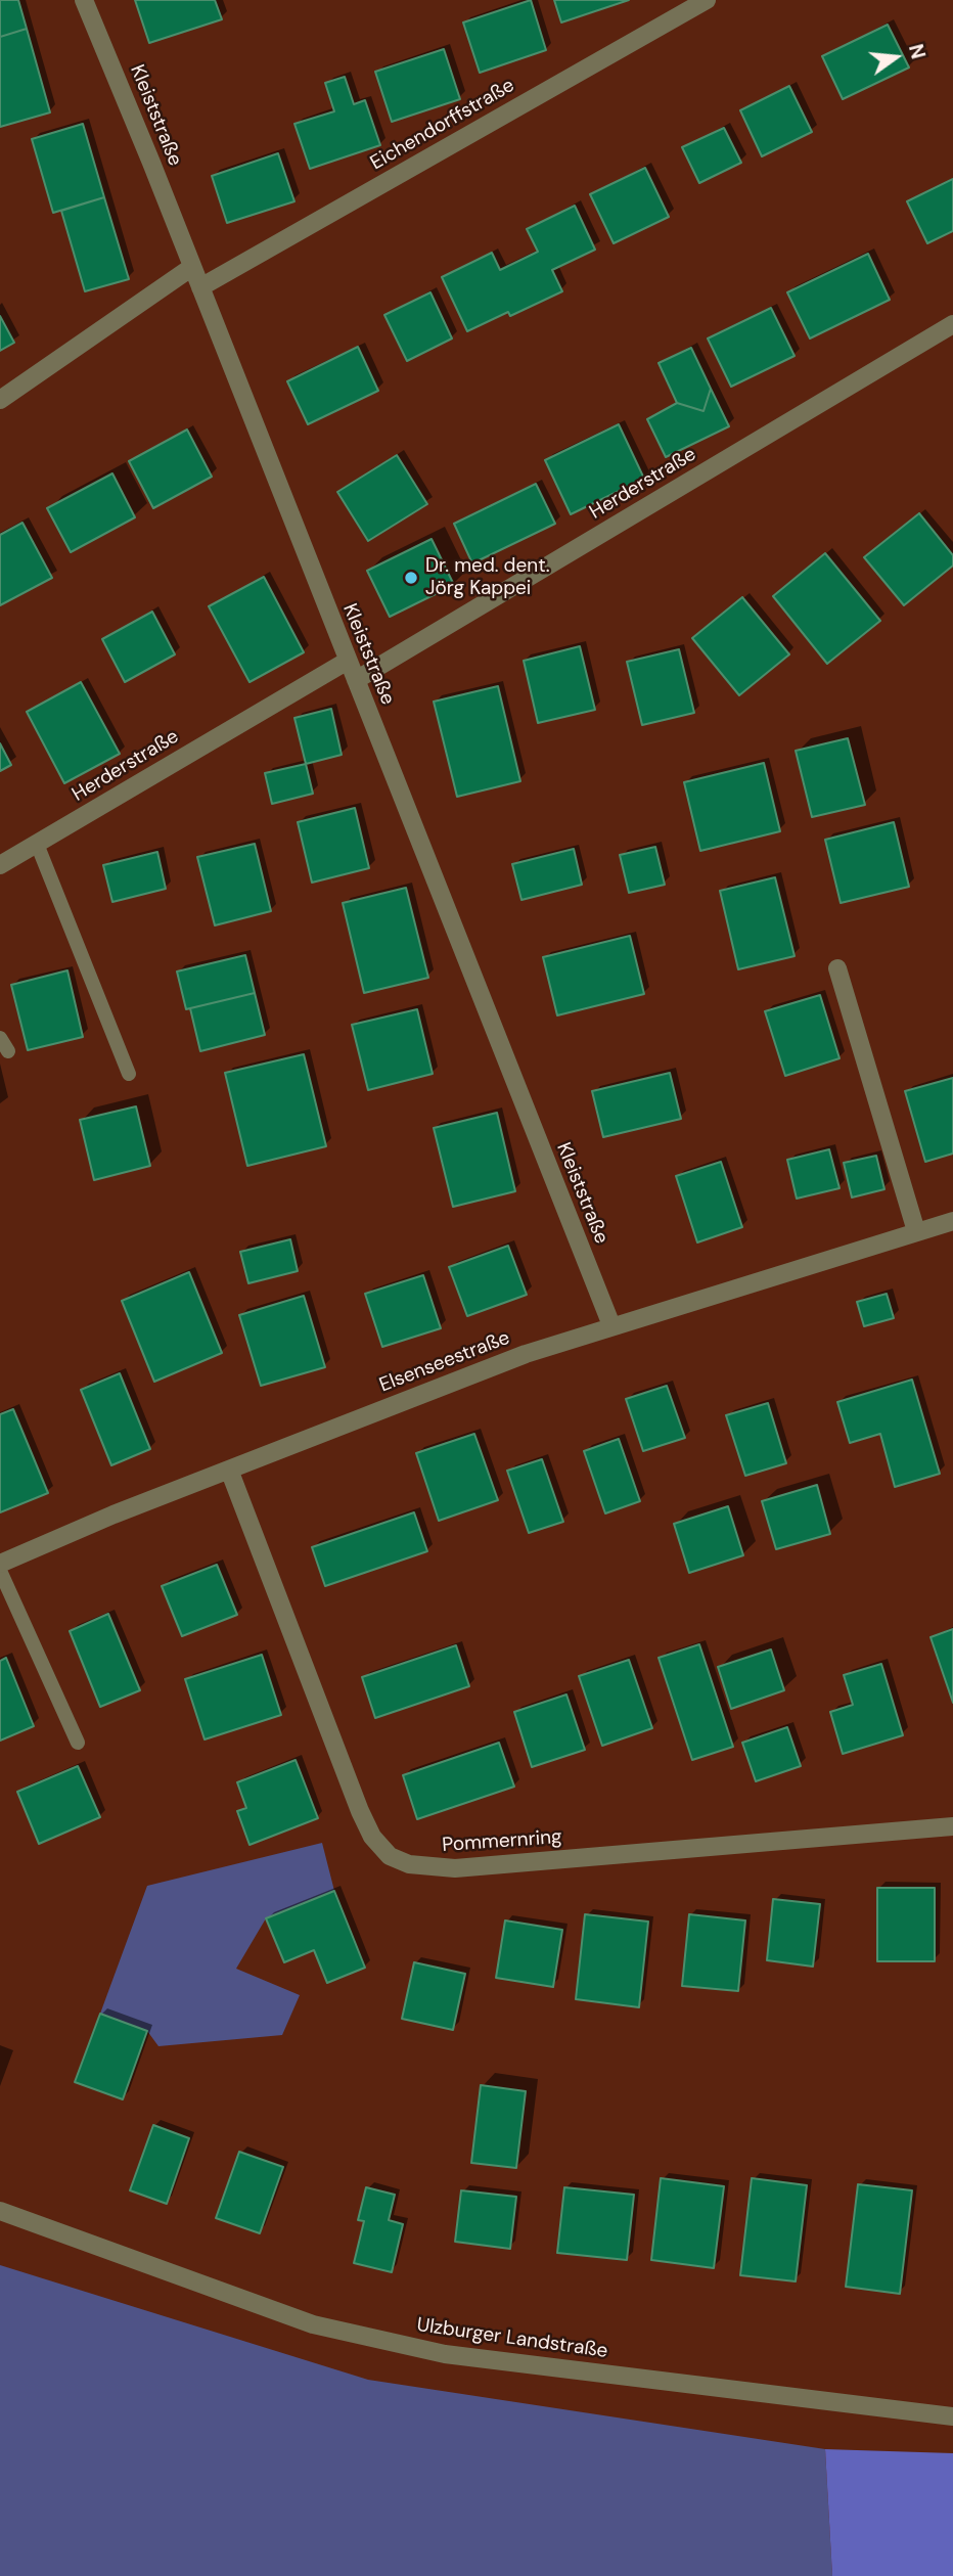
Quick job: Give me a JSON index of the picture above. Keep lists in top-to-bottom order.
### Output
{
  "streets": {
    "street": [
      "Kleiststraße",
      "Eichendorffstraße",
      "Herderstraße",
      "Elsenseestraße",
      "Pommernring",
      "Ulzburger Landstraße"
    ]
  },
  "crossings": [
    ["Kleiststraße", "Eichendorffstraße"],
    ["Kleiststraße", "Herderstraße"],
    ["Kleiststraße", "Elsenseestraße"],
    ["Elsenseestraße", "Pommernring"]
  ],
  "places": ["Dr. med. dent. Jörg Kappei"],
  "north": "right"
}
